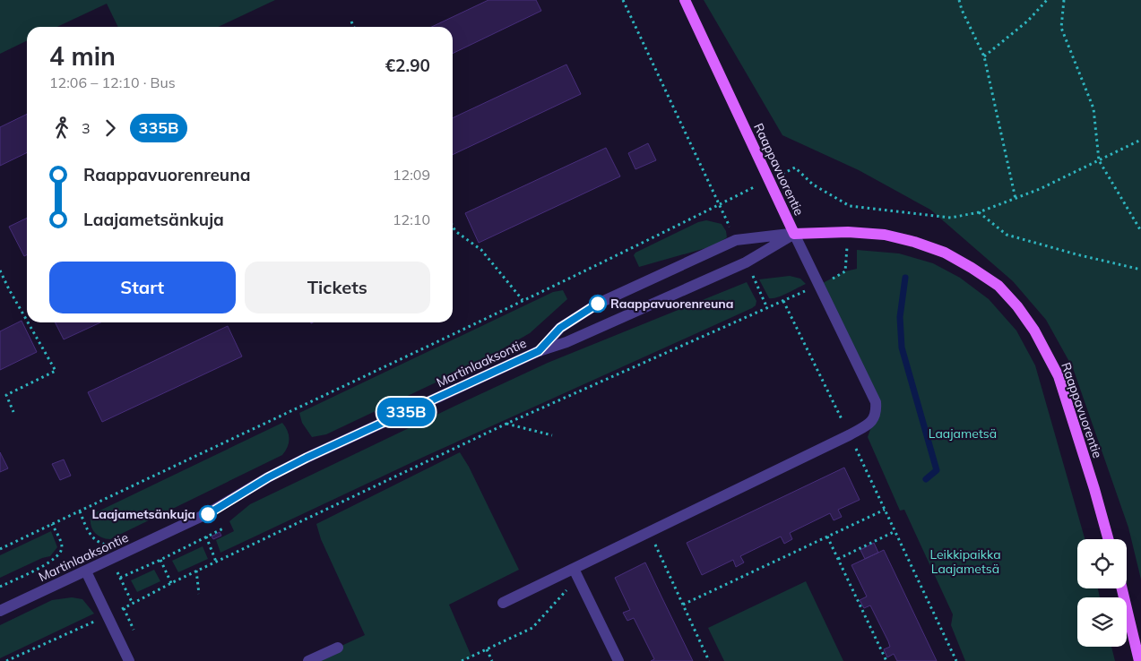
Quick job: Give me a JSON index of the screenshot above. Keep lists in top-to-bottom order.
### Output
{
  "streets": {
    "main road": ["Raappavuorentie"],
    "street": ["Martinlaaksontie"]
  },
  "crossings": [
    ["Raappavuorentie", "Martinlaaksontie"]
  ],
  "parks": ["Laajametsä", "Leikkipaikka Laajametsä"],
  "places": ["Raappavuorenreuna", "Laajametsänkuja"],
  "lines": ["bus line 335B"],
  "page": {
    "on_map": "335B",
    "heading": ["4 min", "12:06 – 12:10 · Bus", "€2.90"],
    "legs": ["3", "335B"],
    "list": [
      {
        "name": "Raappavuorenreuna",
        "value": "12:09"
      },
      {
        "name": "Laajametsänkuja",
        "value": "12:10"
      }
    ],
    "buttons": ["Start", "Tickets"]
  }
}
